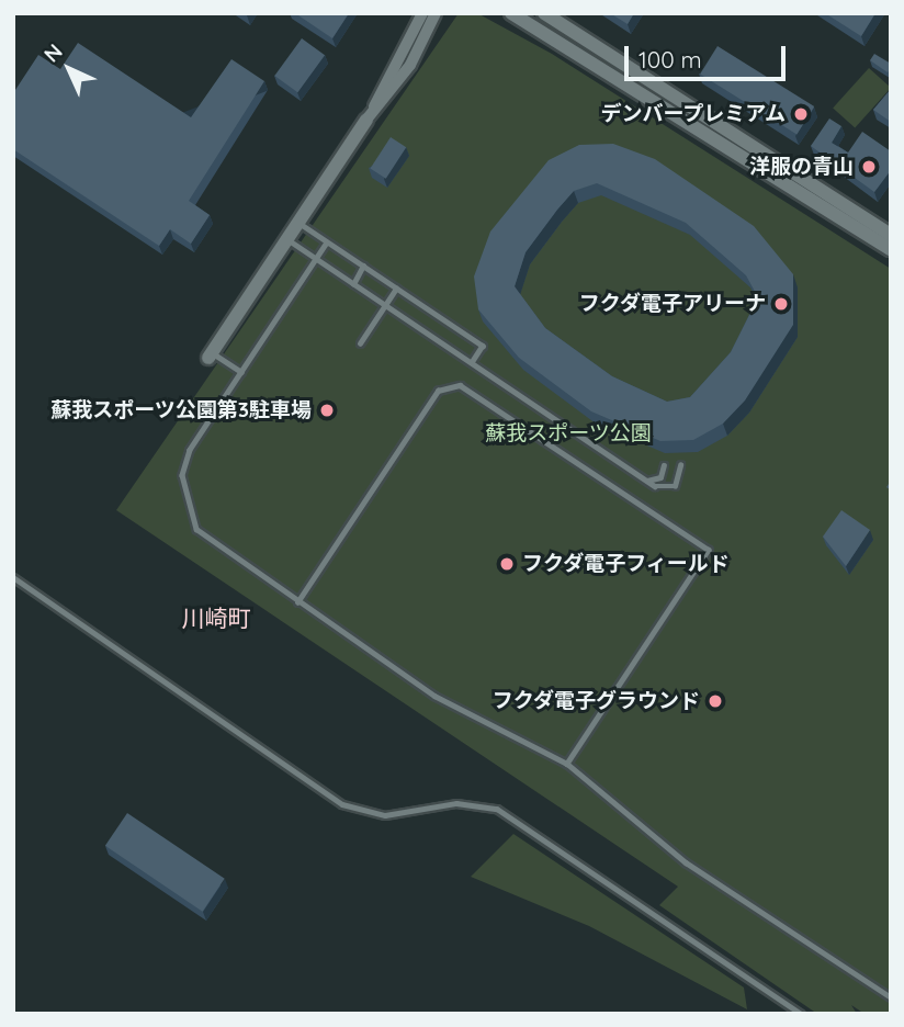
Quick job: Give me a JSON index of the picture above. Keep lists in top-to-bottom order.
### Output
{
  "districts": ["川崎町"],
  "parks": ["蘇我スポーツ公園"],
  "places": [
    "デンバープレミアム",
    "洋服の青山",
    "フクダ電子アリーナ",
    "蘇我スポーツ公園第3駐車場",
    "フクダ電子フィールド",
    "フクダ電子グラウンド"
  ],
  "scale_bar": "100 m",
  "north": "top left"
}
